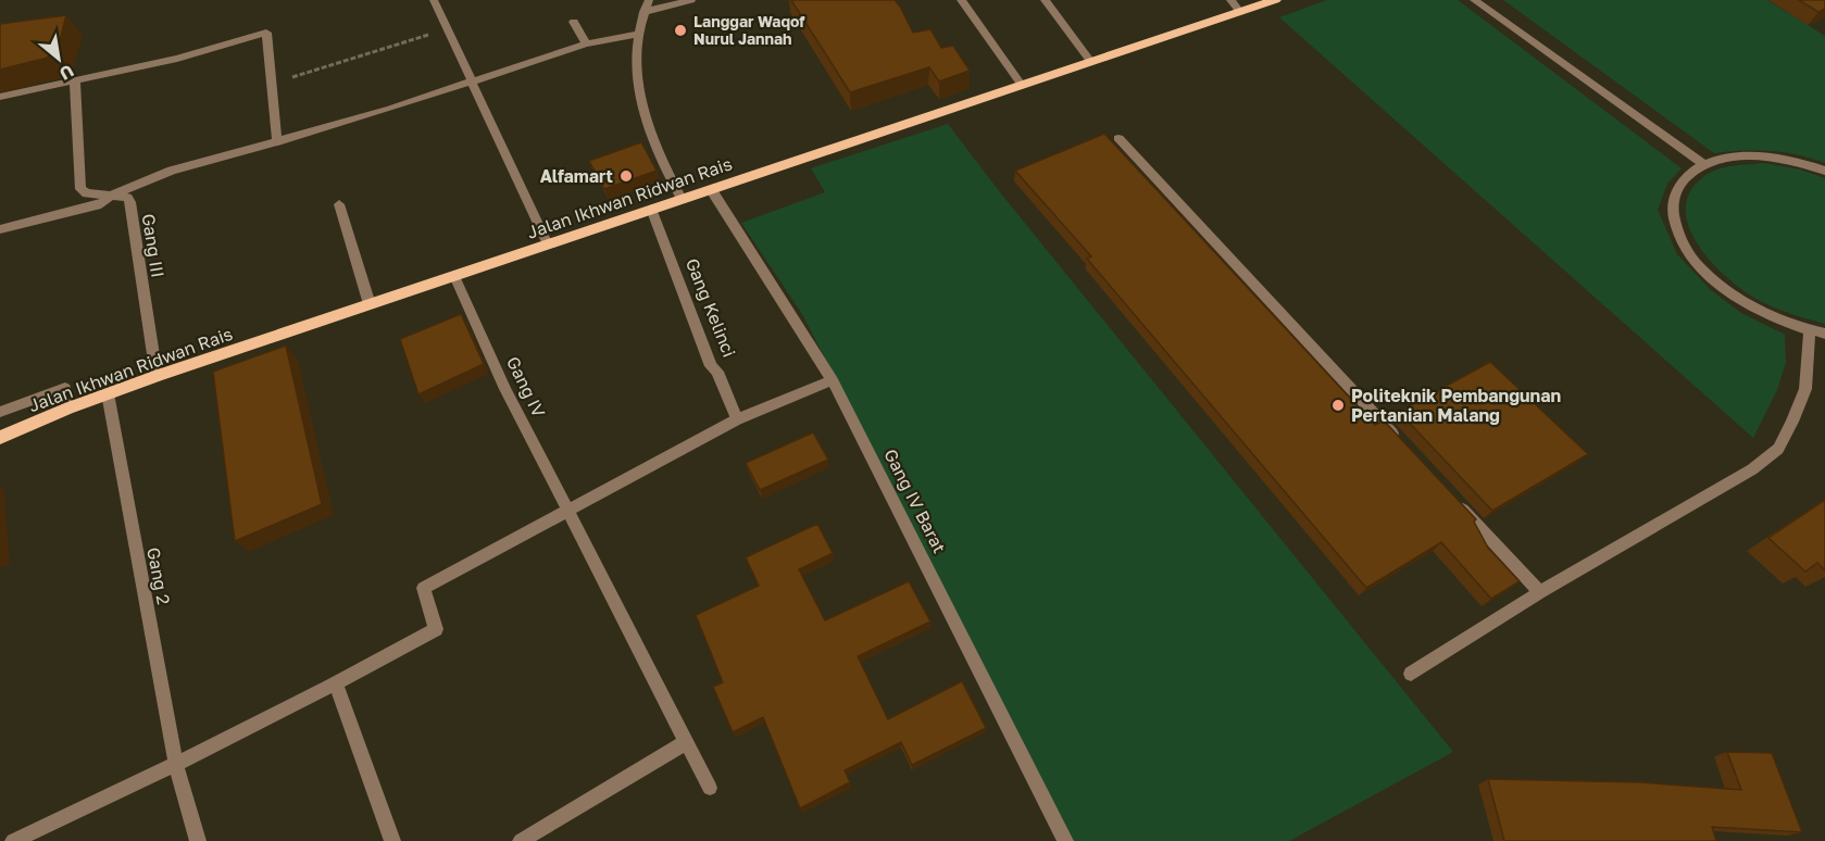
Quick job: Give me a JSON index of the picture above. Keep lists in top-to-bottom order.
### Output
{
  "streets": {
    "main road": ["Jalan Ikhwan Ridwan Rais"],
    "street": [
      "Gang III",
      "Gang Kelinci",
      "Gang IV",
      "Gang IV Barat",
      "Gang 2"
    ]
  },
  "crossings": [
    ["Jalan Ikhwan Ridwan Rais", "Gang III"],
    ["Jalan Ikhwan Ridwan Rais", "Gang Kelinci"],
    ["Jalan Ikhwan Ridwan Rais", "Gang IV"],
    ["Jalan Ikhwan Ridwan Rais", "Gang IV Barat"],
    ["Jalan Ikhwan Ridwan Rais", "Gang 2"]
  ],
  "places": ["Langgar Waqof Nurul Jannah", "Alfamart", "Politeknik Pembangunan Pertanian Malang"],
  "north": "bottom right"
}
